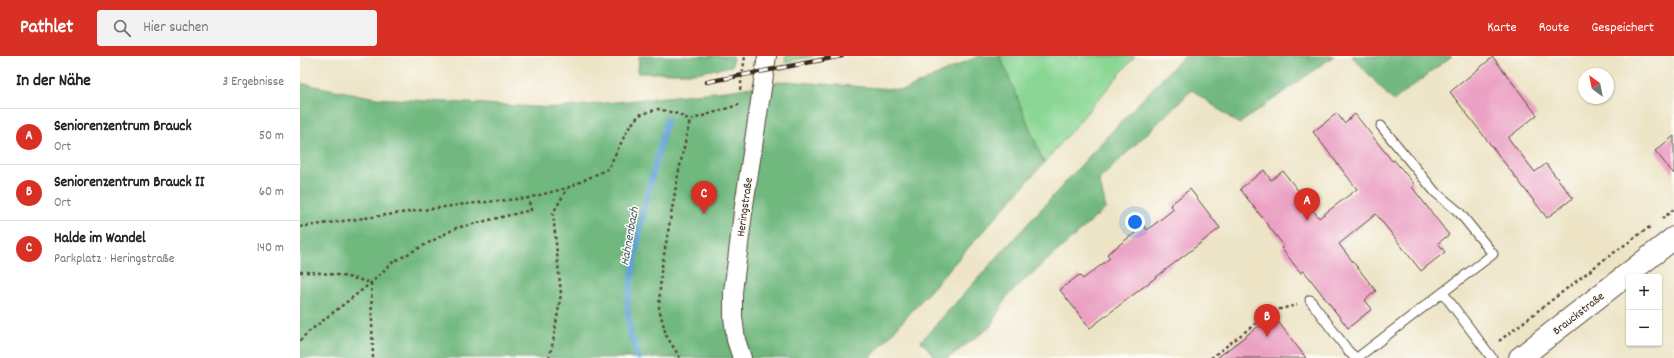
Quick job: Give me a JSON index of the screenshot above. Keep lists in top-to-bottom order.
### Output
{
  "streets": {
    "main road": ["Brauckstraße"],
    "street": ["Heringstraße"]
  },
  "water": ["Hahnenbach"],
  "north": "top left",
  "page": {
    "header": "Pathlet",
    "search": "Hier suchen",
    "nav": ["Karte", "Route", "Gespeichert"],
    "heading": ["In der Nähe", "3 Ergebnisse"],
    "list": [
      {
        "mark": "A",
        "name": "Seniorenzentrum Brauck",
        "note": "Ort",
        "value": "50 m"
      },
      {
        "mark": "B",
        "name": "Seniorenzentrum Brauck II",
        "note": "Ort",
        "value": "60 m"
      },
      {
        "mark": "C",
        "name": "Halde im Wandel",
        "note": "Parkplatz · Heringstraße",
        "value": "140 m"
      }
    ],
    "pins": ["C", "A", "B"],
    "map_buttons": ["+", "−"]
  }
}
